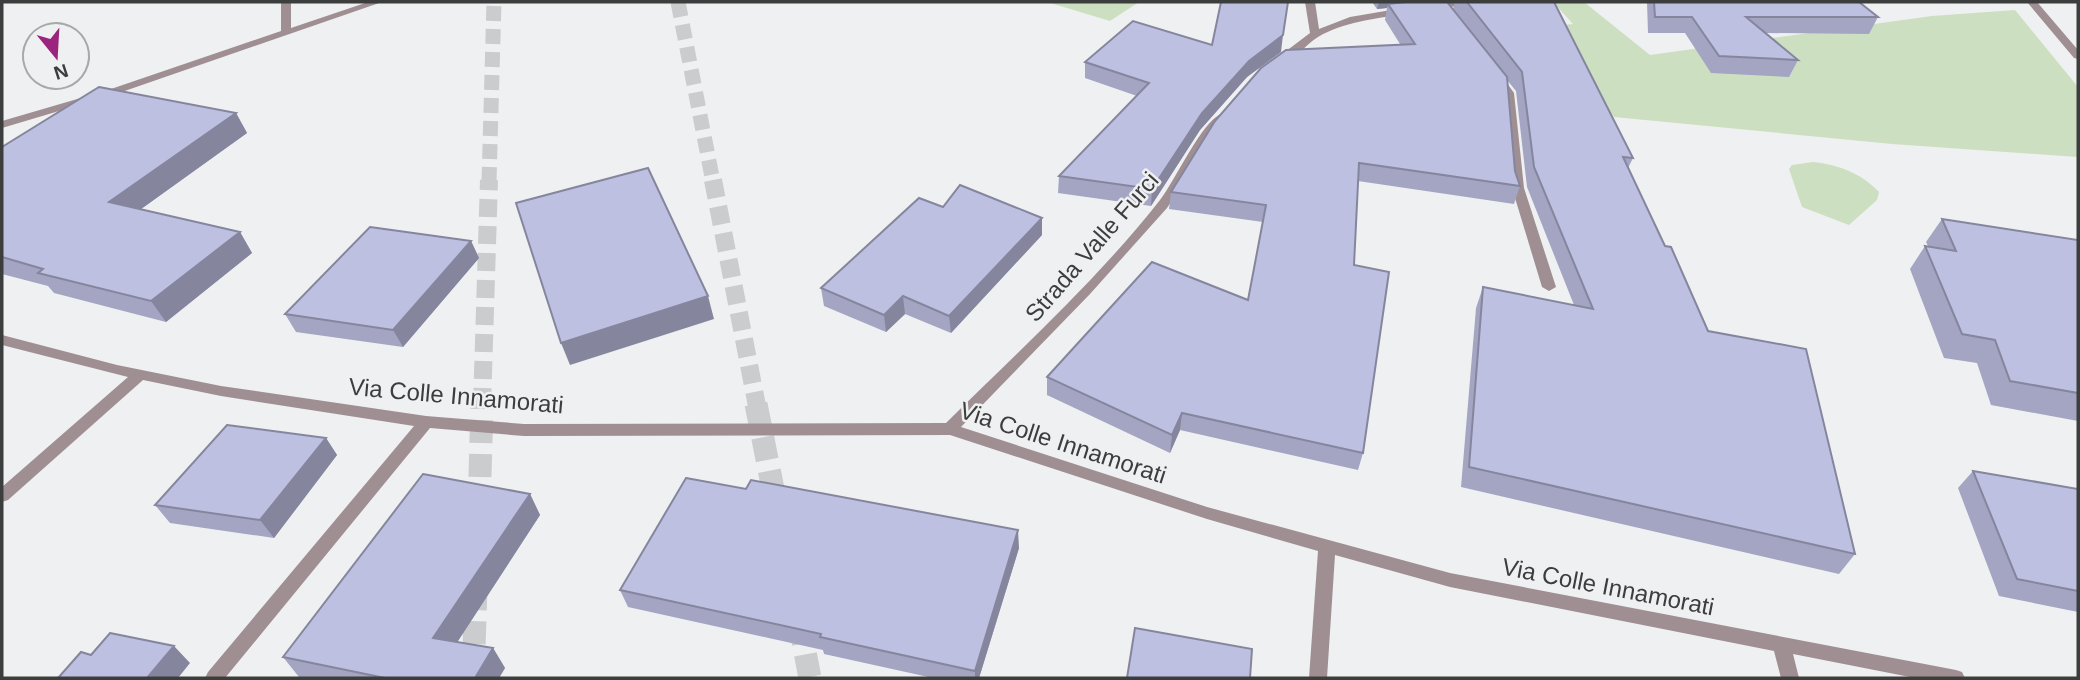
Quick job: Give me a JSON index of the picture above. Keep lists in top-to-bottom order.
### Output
{
  "streets": {
    "street": ["Strada Valle Furci", "Via Colle Innamorati"]
  },
  "crossings": [
    ["Strada Valle Furci", "Via Colle Innamorati"]
  ],
  "north": "bottom"
}
